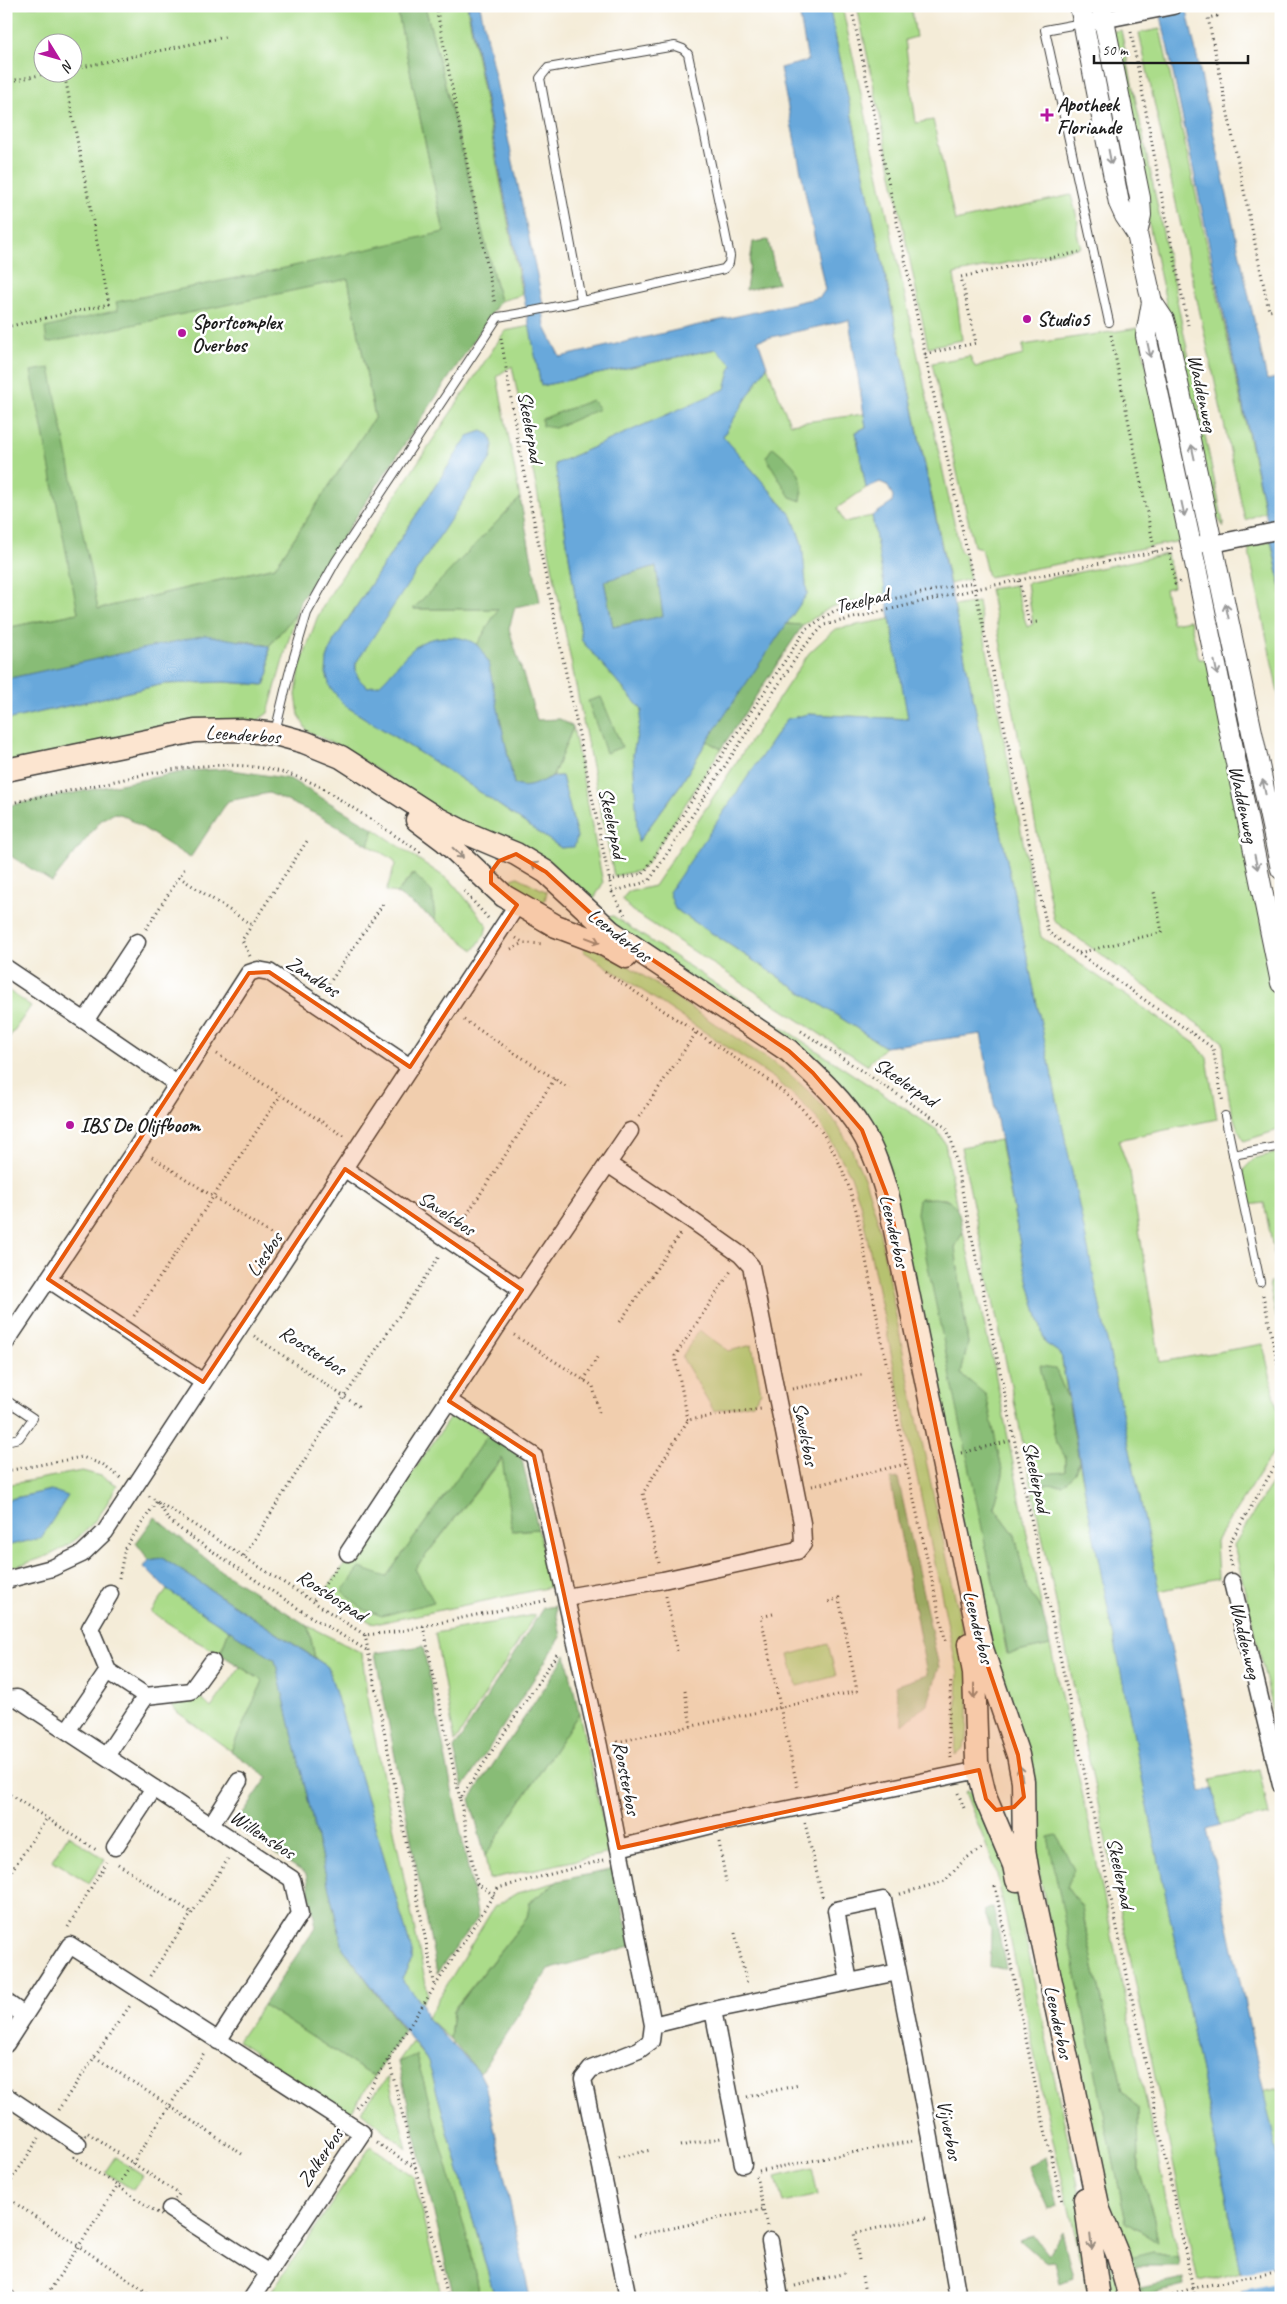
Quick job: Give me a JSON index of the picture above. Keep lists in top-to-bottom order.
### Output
{
  "streets": {
    "main road": ["Leenderbos"],
    "street": [
      "Waddenweg",
      "Zandbos",
      "Savelsbos",
      "Liesbos",
      "Roosterbos",
      "Willemsbos",
      "Vijverbos",
      "Zalkerbos"
    ],
    "path": ["Skeelerpad", "Texelpad", "Roosbospad"]
  },
  "crossings": [
    ["Waddenweg", "Texelpad"],
    ["Skeelerpad", "Texelpad"],
    ["Leenderbos", "Liesbos"],
    ["Leenderbos", "Roosterbos"],
    ["Zandbos", "Liesbos"],
    ["Savelsbos", "Liesbos"],
    ["Savelsbos", "Roosterbos"],
    ["Savelsbos", "Roosbospad"],
    ["Liesbos", "Roosterbos"],
    ["Liesbos", "Roosbospad"],
    ["Roosterbos", "Roosbospad"],
    ["Willemsbos", "Zalkerbos"]
  ],
  "places": {
    "health": ["Apotheek Floriande"],
    "other": ["Studio5", "Sportcomplex Overbos", "IBS De Olijfboom"]
  },
  "scale_bar": "50 m",
  "north": "bottom right"
}
